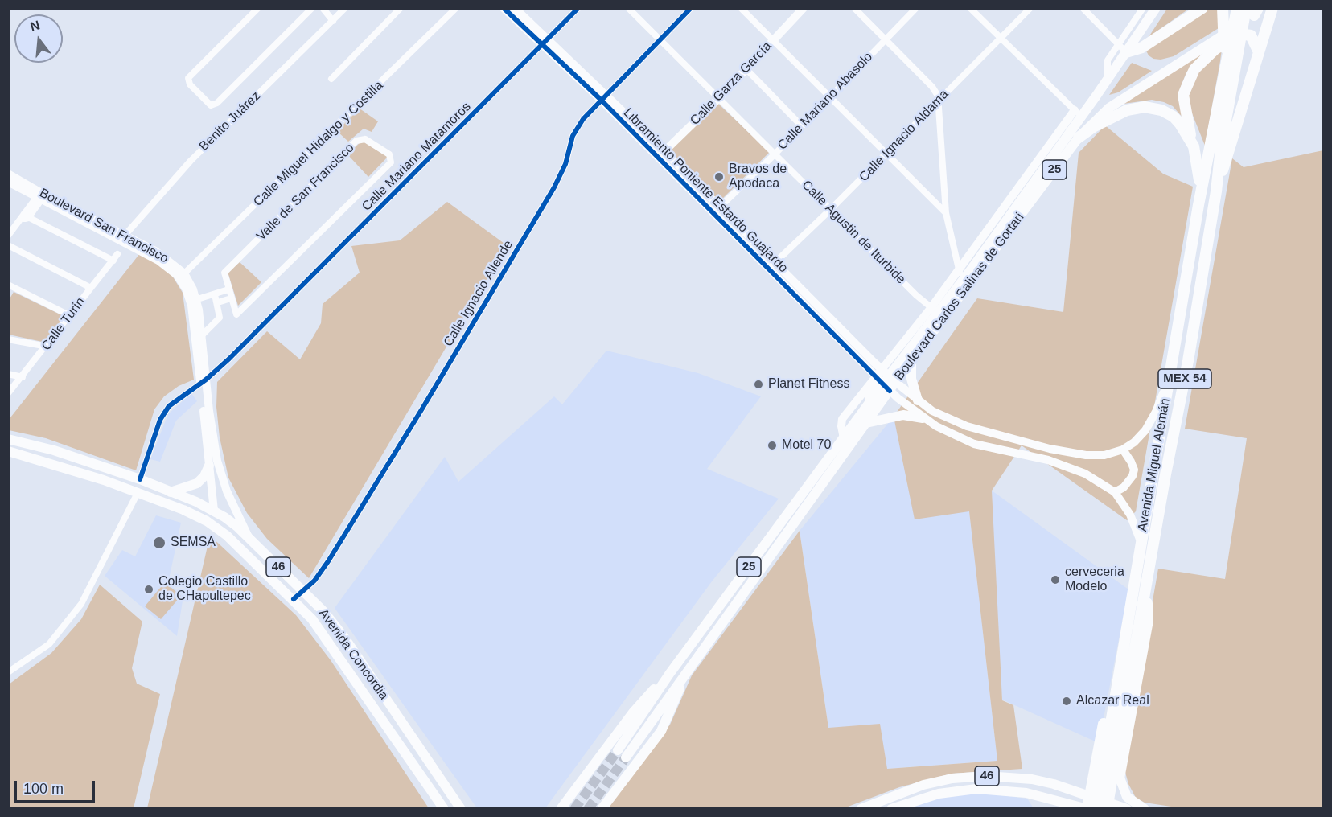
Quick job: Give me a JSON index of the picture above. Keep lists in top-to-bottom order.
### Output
{
  "streets": {
    "highway": ["MEX 54", "Avenida Miguel Alemán"],
    "main road": [
      "25",
      "Boulevard Carlos Salinas de Gortari",
      "46",
      "Avenida Concordia"
    ],
    "street": [
      "Calle Garza García",
      "Calle Mariano Abasolo",
      "Benito Juárez",
      "Calle Ignacio Aldama",
      "Calle Miguel Hidalgo y Costilla",
      "Calle Mariano Matamoros",
      "Libramiento Poniente Estardo Guajardo",
      "Valle de San Francisco",
      "Boulevard San Francisco",
      "Calle Agustin de Iturbide",
      "Calle Ignacio Allende",
      "Calle Turín"
    ]
  },
  "crossings": [
    ["Calle Garza García", "Libramiento Poniente Estardo Guajardo"],
    ["Calle Garza García", "Calle Agustin de Iturbide"],
    ["Calle Mariano Abasolo", "Libramiento Poniente Estardo Guajardo"],
    ["Calle Mariano Abasolo", "Calle Agustin de Iturbide"],
    ["Benito Juárez", "Boulevard San Francisco"],
    ["Calle Ignacio Aldama", "Libramiento Poniente Estardo Guajardo"],
    ["Calle Ignacio Aldama", "Calle Agustin de Iturbide"],
    ["Calle Miguel Hidalgo y Costilla", "Boulevard San Francisco"],
    ["Calle Mariano Matamoros", "Libramiento Poniente Estardo Guajardo"],
    ["Calle Mariano Matamoros", "Boulevard San Francisco"],
    ["Calle Mariano Matamoros", "Avenida Concordia"],
    ["25", "Libramiento Poniente Estardo Guajardo"],
    ["25", "Boulevard Carlos Salinas de Gortari"],
    ["Libramiento Poniente Estardo Guajardo", "Calle Ignacio Allende"],
    ["Libramiento Poniente Estardo Guajardo", "Boulevard Carlos Salinas de Gortari"],
    ["Boulevard San Francisco", "Avenida Concordia"],
    ["Calle Agustin de Iturbide", "Calle Ignacio Allende"],
    ["Calle Agustin de Iturbide", "Boulevard Carlos Salinas de Gortari"],
    ["Calle Ignacio Allende", "Avenida Concordia"],
    ["Boulevard Carlos Salinas de Gortari", "Avenida Miguel Alemán"],
    ["Avenida Miguel Alemán", "46"]
  ],
  "places": [
    "Bravos de Apodaca",
    "Planet Fitness",
    "Motel 70",
    "SEMSA",
    "cerveceria Modelo",
    "Colegio Castillo de CHapultepec",
    "Alcazar Real"
  ],
  "scale_bar": "100 m",
  "north": "top"
}
